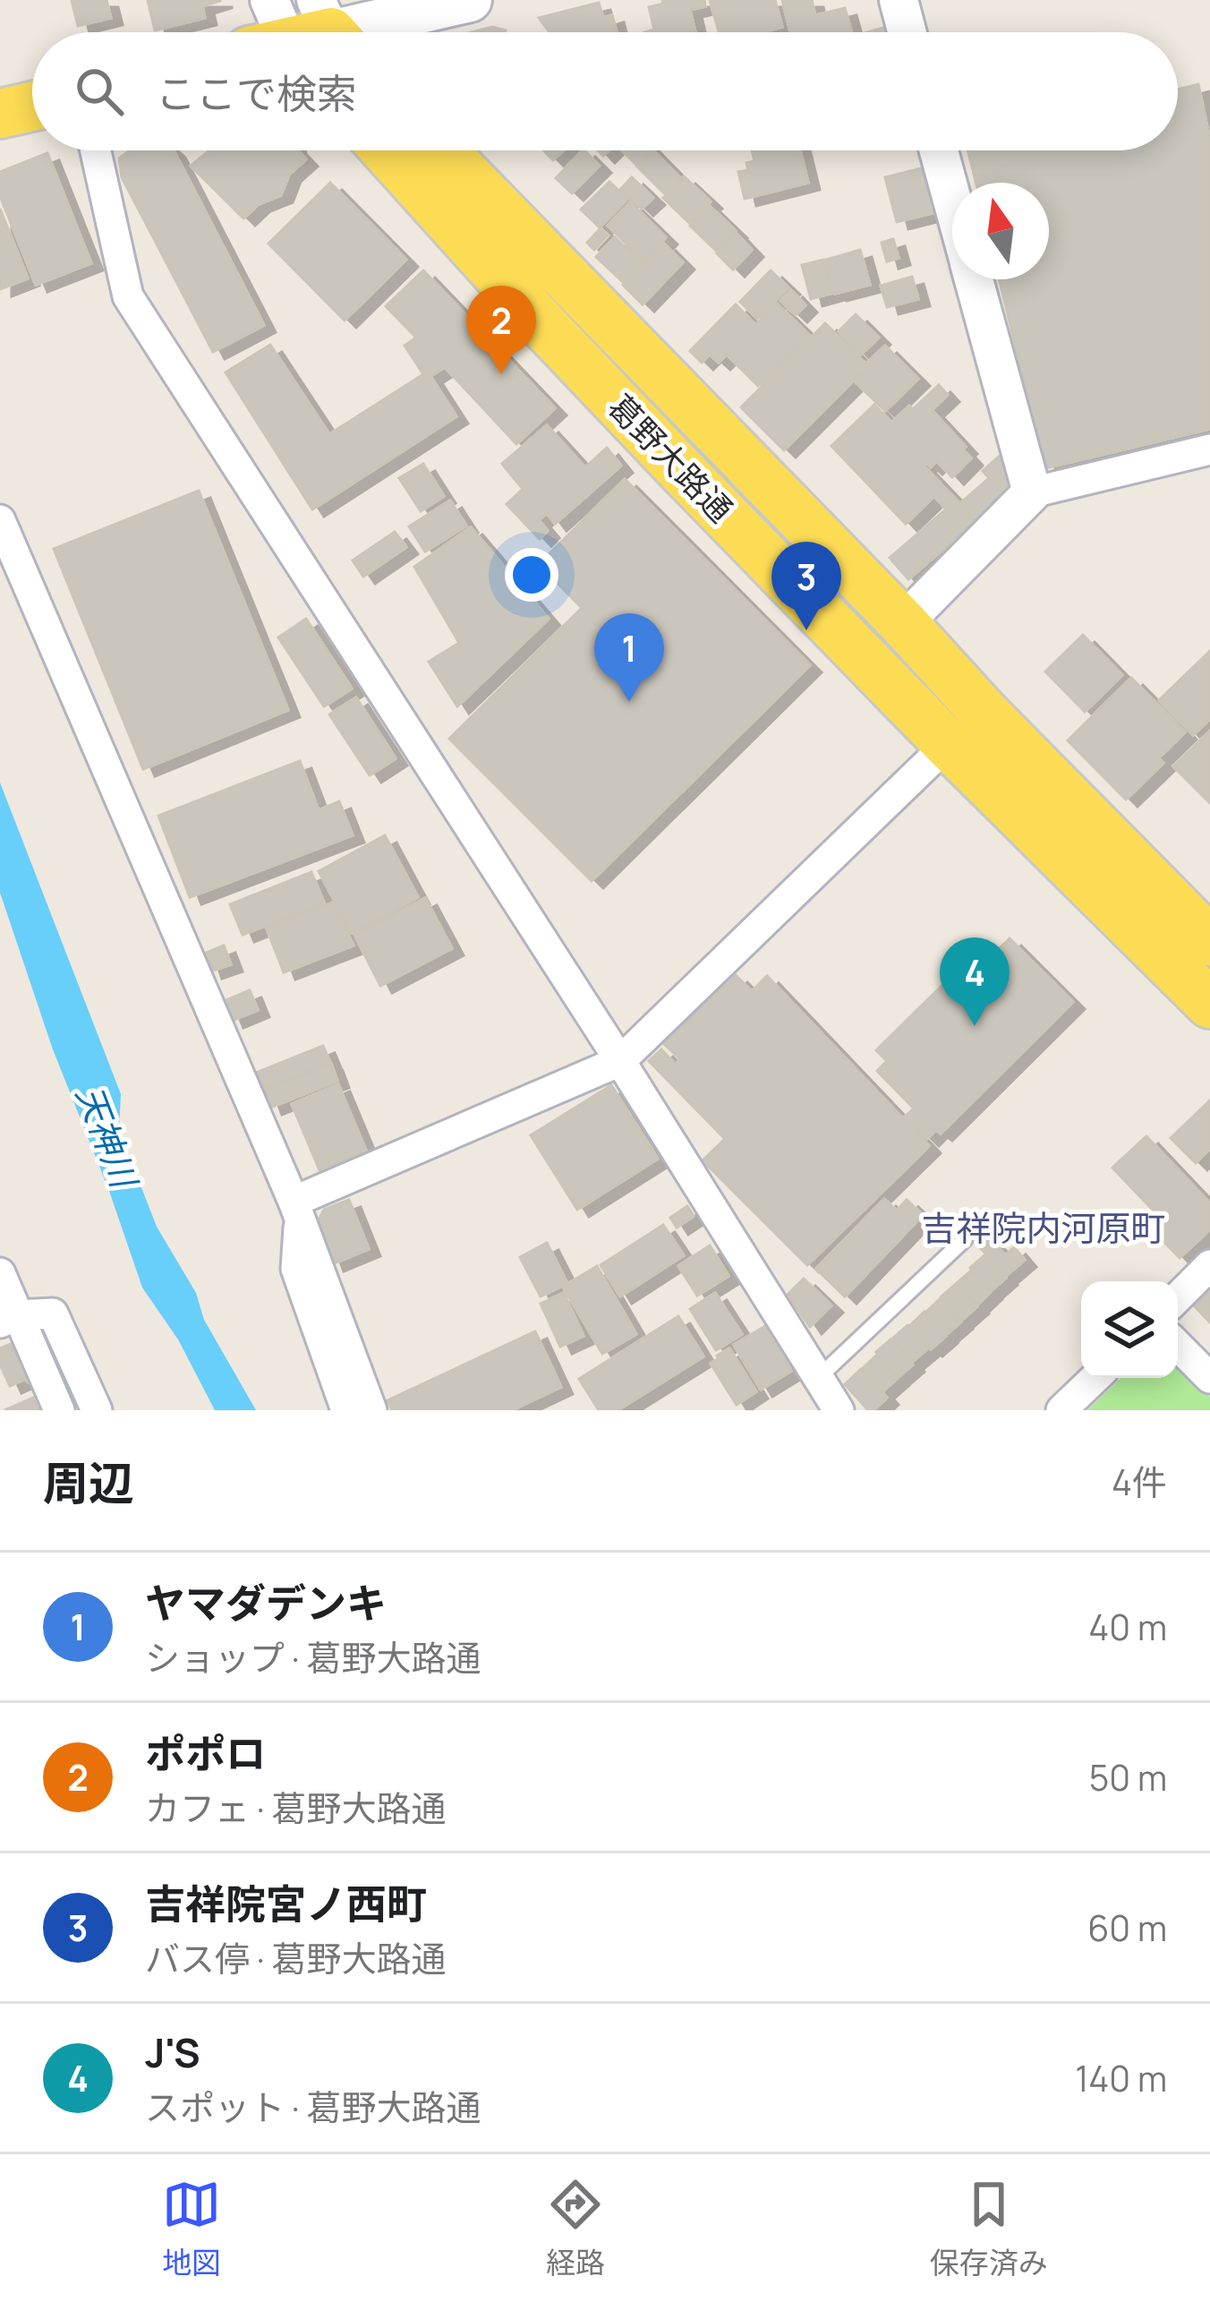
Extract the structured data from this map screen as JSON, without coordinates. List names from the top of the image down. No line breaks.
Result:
{"streets":{"main road":["葛野大路通"]},"districts":["吉祥院内河原町"],"water":["天神川"],"north":"top","page":{"search":"ここで検索","pins":["2","3","1","4"],"heading":["周辺","4件"],"list":[{"mark":"1","name":"ヤマダデンキ","note":"ショップ · 葛野大路通","value":"40 m"},{"mark":"2","name":"ポポロ","note":"カフェ · 葛野大路通","value":"50 m"},{"mark":"3","name":"吉祥院宮ノ西町","note":"バス停 · 葛野大路通","value":"60 m"},{"mark":"4","name":"J'S","note":"スポット · 葛野大路通","value":"140 m"}],"nav":["地図","経路","保存済み"]}}
